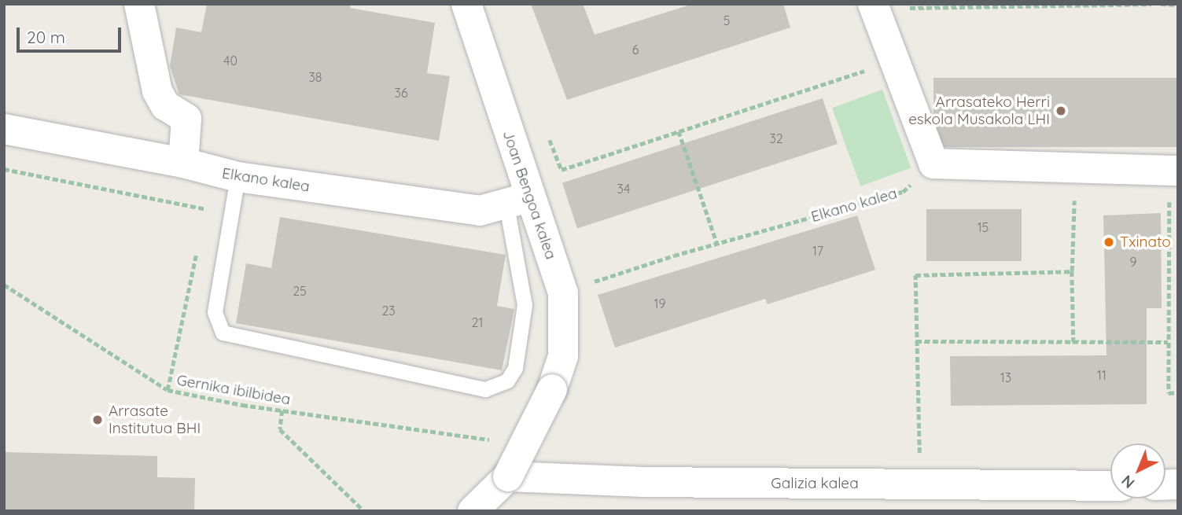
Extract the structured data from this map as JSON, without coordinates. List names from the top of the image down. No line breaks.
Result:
{"streets":{"street":["Elkano kalea","Joan Bengoa kalea","Galizia kalea"],"path":["Gernika ibilbidea"]},"crossings":[["Elkano kalea","Joan Bengoa kalea"],["Joan Bengoa kalea","Galizia kalea"]],"places":["Arrasateko Herri eskola Musakola LHI","Txinato","Arrasate Institutua BHI"],"house_numbers":["5","6","40","38","36","32","34","15","17","9","25","19","23","21","11","13"],"scale_bar":"20 m","north":"bottom left"}
